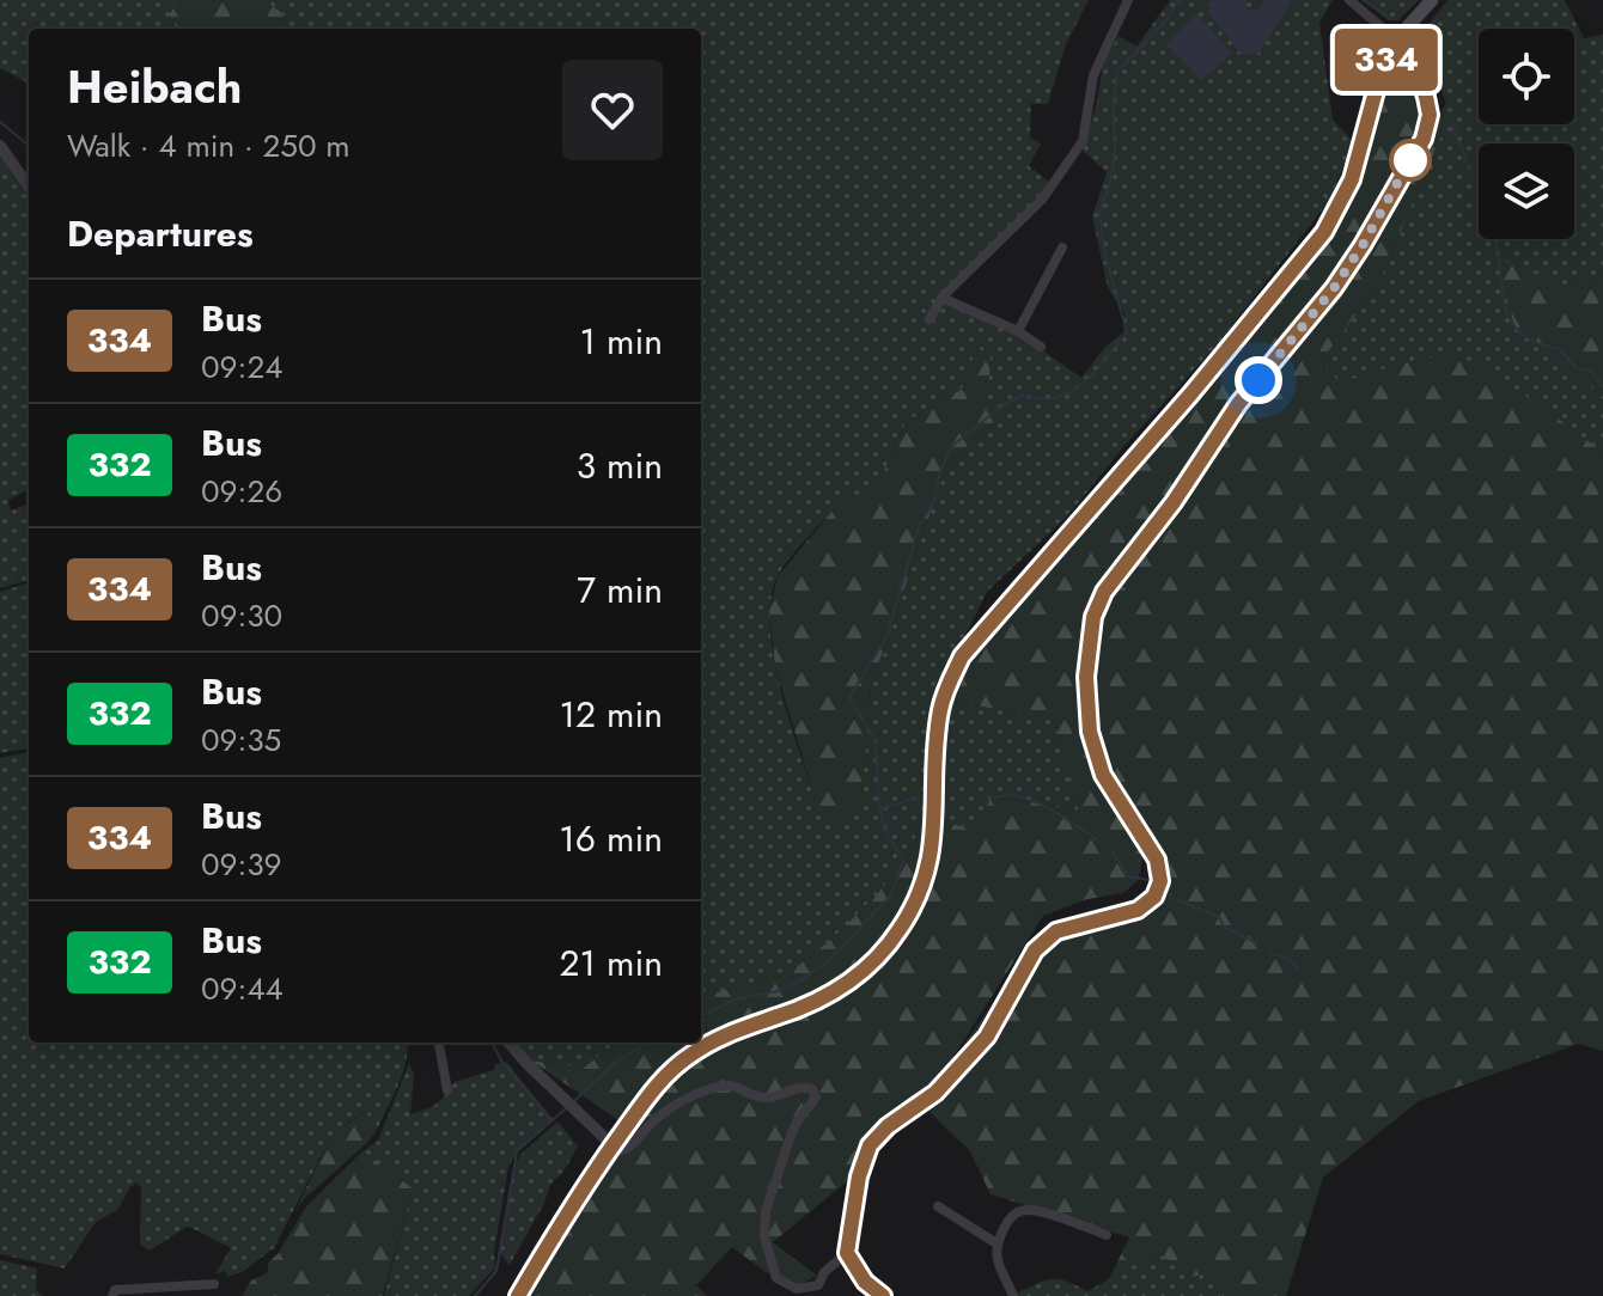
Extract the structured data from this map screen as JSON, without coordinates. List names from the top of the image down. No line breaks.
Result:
{"lines":["bus line 334"],"page":{"on_map":"334","heading":[["Heibach","Walk · 4 min · 250 m"],"Departures"],"list":[{"mark":"334","name":"Bus","note":"09:24","value":"1 min"},{"mark":"332","name":"Bus","note":"09:26","value":"3 min"},{"mark":"334","name":"Bus","note":"09:30","value":"7 min"},{"mark":"332","name":"Bus","note":"09:35","value":"12 min"},{"mark":"334","name":"Bus","note":"09:39","value":"16 min"},{"mark":"332","name":"Bus","note":"09:44","value":"21 min"}]}}
